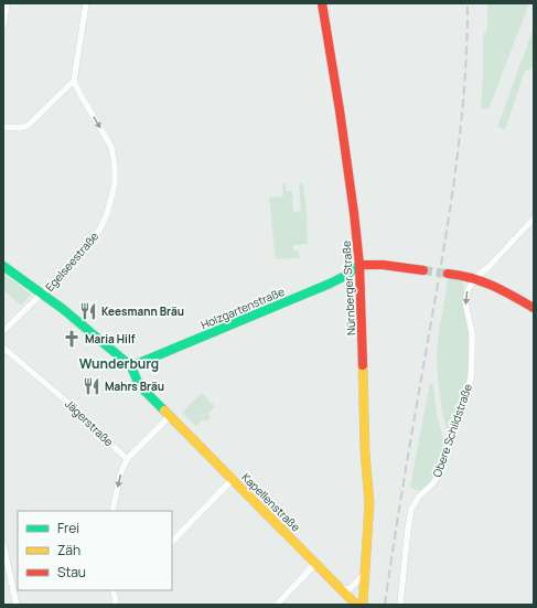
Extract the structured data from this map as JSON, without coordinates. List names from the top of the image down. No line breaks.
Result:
{"streets":{"street":["Egelseestraße","Nürnberger Straße","Holzgartenstraße","Jägerstraße","Obere Schildstraße","Kapellenstraße"]},"crossings":[["Nürnberger Straße","Holzgartenstraße"]],"one_way":["Egelseestraße","Obere Schildstraße"],"districts":["Wunderburg"],"places":{"restaurant":["Keesmann Bräu","Mahrs Bräu"],"church":["Maria Hilf"]},"legend":["Frei","Zäh","Stau"]}
